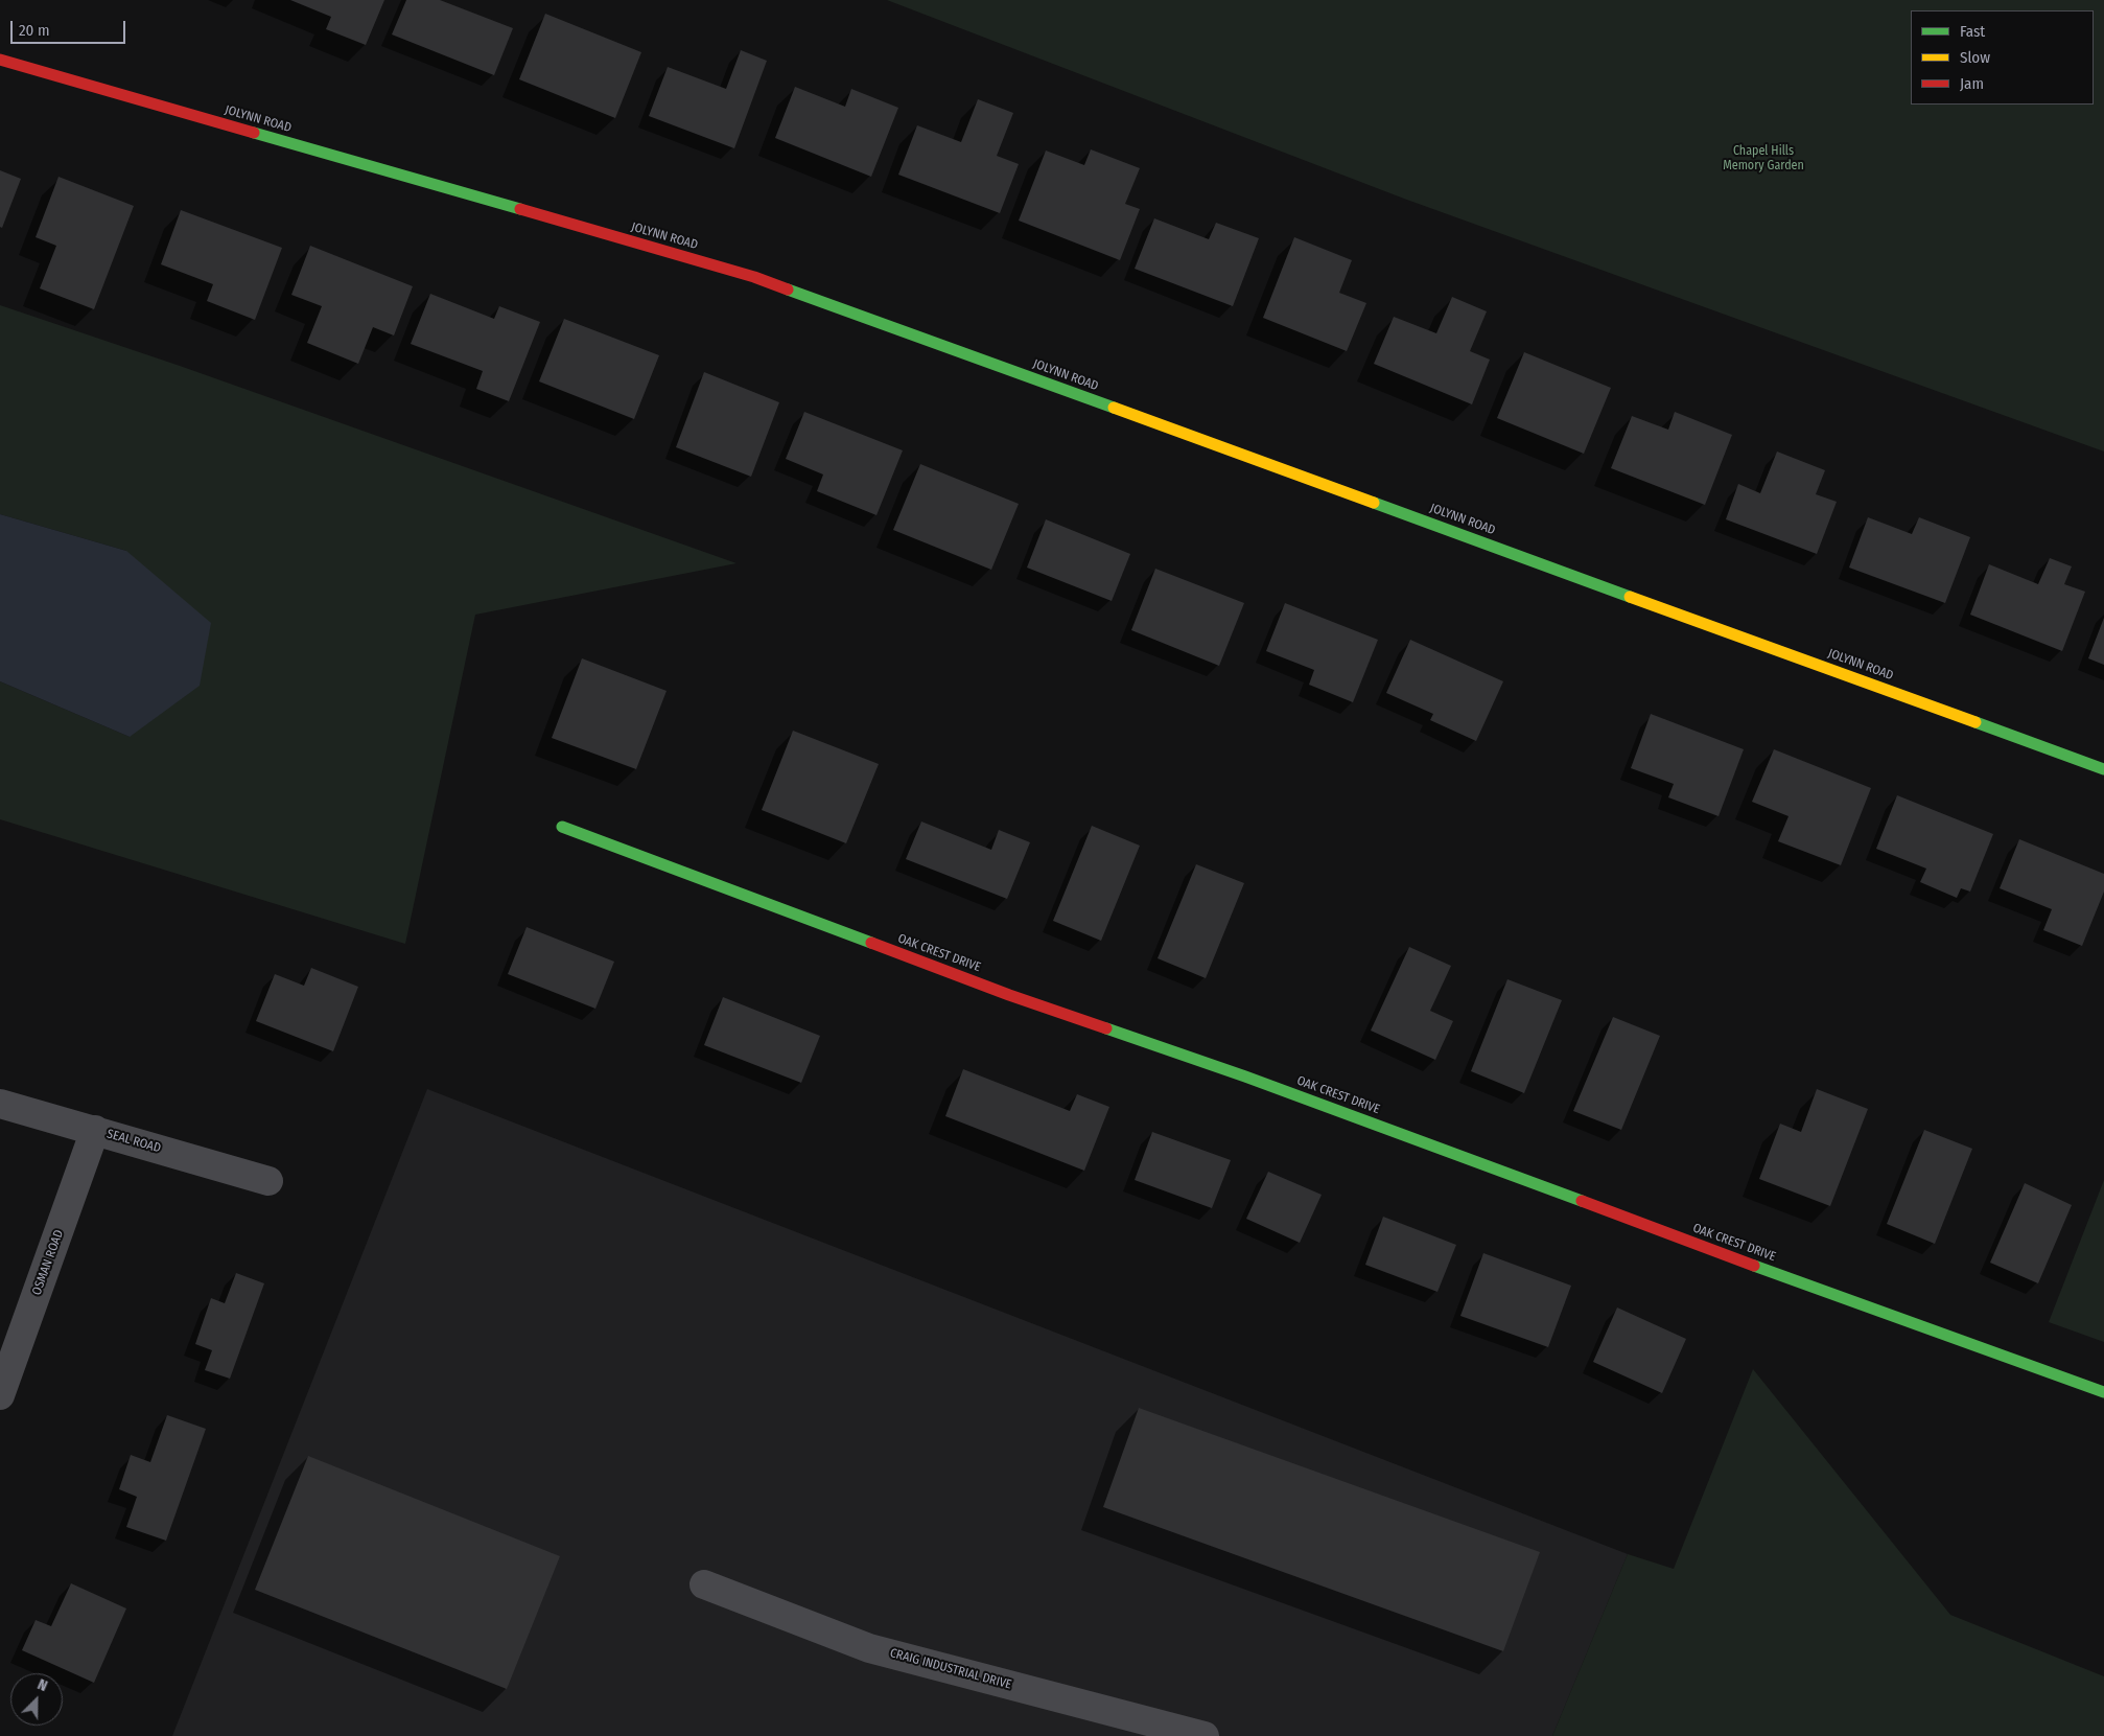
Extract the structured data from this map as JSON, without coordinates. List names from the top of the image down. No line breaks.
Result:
{"streets":{"street":["JOLYNN ROAD","OAK CREST DRIVE","SEAL ROAD","OSMAN ROAD","CRAIG INDUSTRIAL DRIVE"]},"crossings":[["SEAL ROAD","OSMAN ROAD"]],"parks":["Chapel Hills Memory Garden"],"legend":["Fast","Slow","Jam"],"scale_bar":"20 m","north":"top right"}
